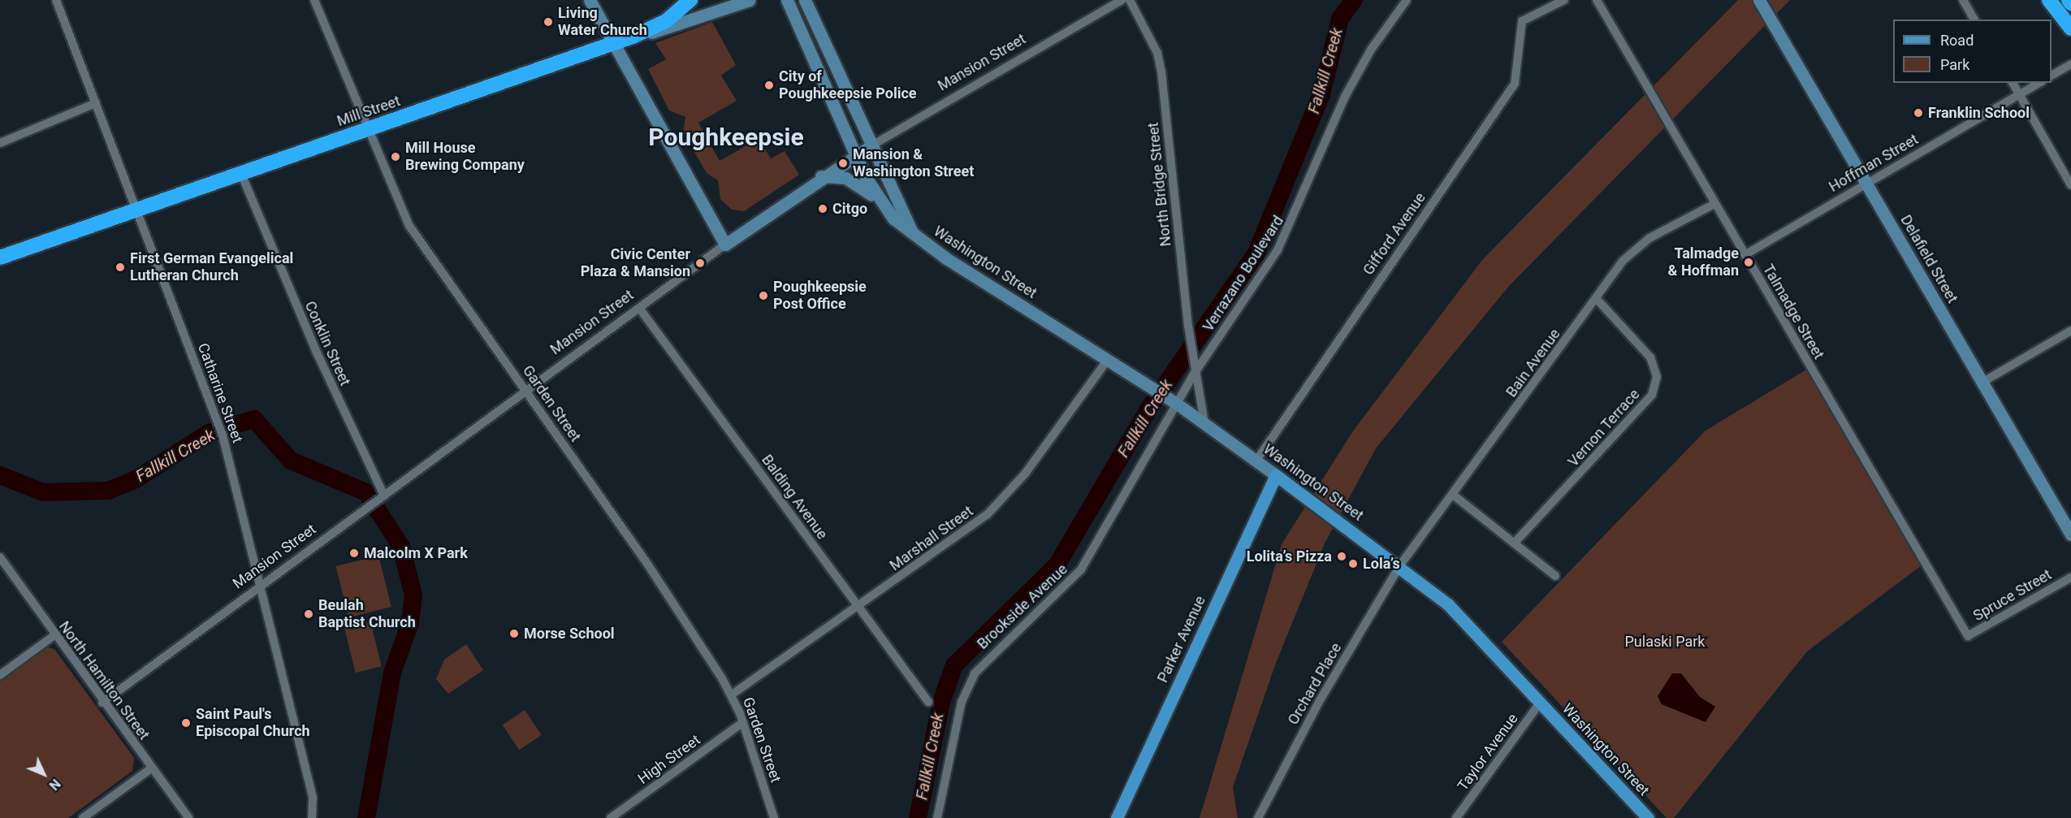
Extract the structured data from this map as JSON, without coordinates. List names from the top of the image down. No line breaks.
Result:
{"streets":{"highway":["Mill Street"],"main road":["Washington Street","Parker Avenue"],"street":["Mansion Street","Hoffman Street","North Bridge Street","Gifford Avenue","Delafield Street","Verrazano Boulevard","Talmadge Street","Conklin Street","Bain Avenue","Catharine Street","Garden Street","Vernon Terrace","Balding Avenue","Marshall Street","Spruce Street","Brookside Avenue","North Hamilton Street","Orchard Place","Taylor Avenue","High Street"]},"crossings":[["Mansion Street","Washington Street"],["Mansion Street","Conklin Street"],["Mansion Street","Catharine Street"],["Mansion Street","Garden Street"],["Mansion Street","Balding Avenue"],["Mansion Street","North Hamilton Street"],["Mill Street","Conklin Street"],["Mill Street","Catharine Street"],["Mill Street","Garden Street"],["Hoffman Street","Delafield Street"],["Hoffman Street","Talmadge Street"],["North Bridge Street","Washington Street"],["North Bridge Street","Verrazano Boulevard"],["Gifford Avenue","Washington Street"],["Washington Street","Verrazano Boulevard"],["Washington Street","Bain Avenue"],["Washington Street","Marshall Street"],["Washington Street","Brookside Avenue"],["Washington Street","Parker Avenue"],["Washington Street","Orchard Place"],["Washington Street","Taylor Avenue"],["Verrazano Boulevard","Brookside Avenue"],["Talmadge Street","Bain Avenue"],["Talmadge Street","Spruce Street"],["Bain Avenue","Vernon Terrace"],["Bain Avenue","Orchard Place"],["Garden Street","Marshall Street"],["Garden Street","High Street"],["Balding Avenue","Marshall Street"]],"districts":["Poughkeepsie"],"water":["Fallkill Creek"],"parks":["Pulaski Park"],"places":["Living Water Church","City of Poughkeepsie Police","Franklin School","Mill House Brewing Company","Mansion & Washington Street","Citgo","Talmadge & Hoffman","Civic Center Plaza & Mansion","First German Evangelical Lutheran Church","Poughkeepsie Post Office","Malcolm X Park","Lolita’s Pizza","Lola’s","Beulah Baptist Church","Morse School","Saint Paul's Episcopal Church"],"legend":["Road","Park"],"north":"bottom right"}
